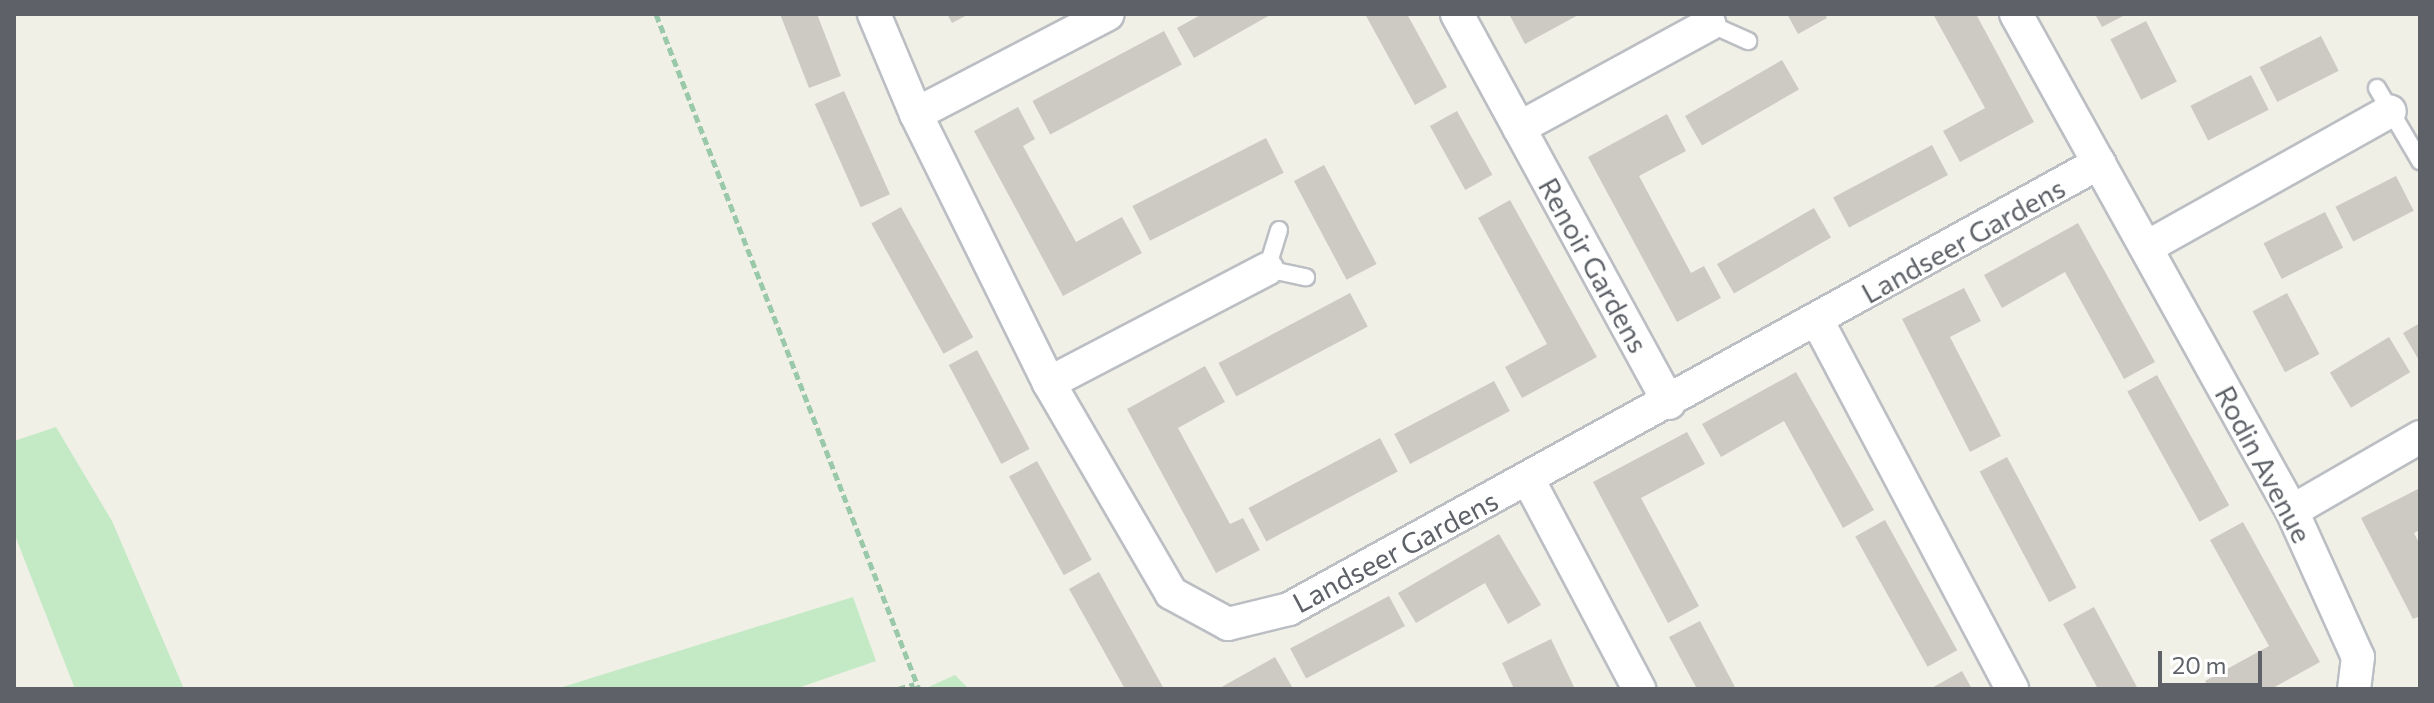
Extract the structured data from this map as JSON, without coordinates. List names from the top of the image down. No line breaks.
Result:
{"streets":{"street":["Landseer Gardens","Renoir Gardens","Rodin Avenue"]},"crossings":[["Landseer Gardens","Renoir Gardens"],["Landseer Gardens","Rodin Avenue"]],"scale_bar":"20 m"}
